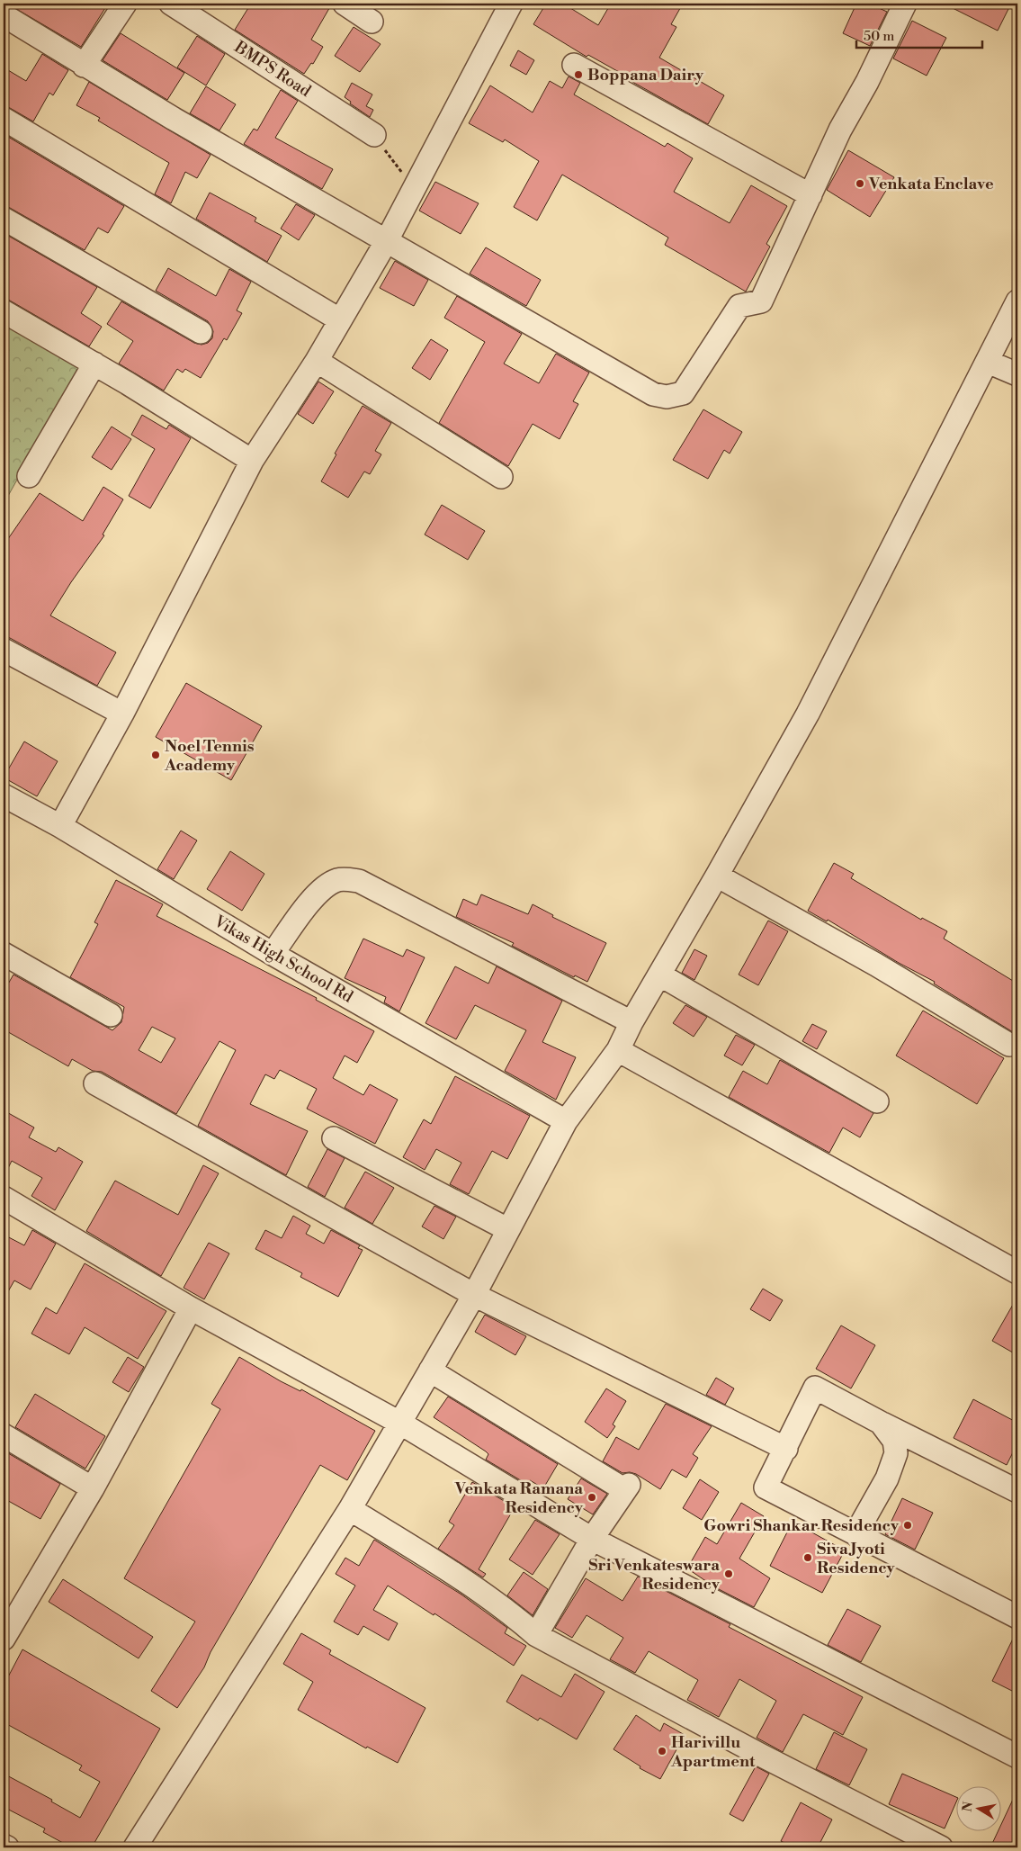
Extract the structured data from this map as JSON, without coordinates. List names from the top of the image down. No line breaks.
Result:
{"streets":{"street":["BMPS Road","Vikas High School Rd"]},"places":["Boppana Dairy","Venkata Enclave","Noel Tennis Academy","Venkata Ramana Residency","Gowri Shankar Residency","Siva Jyoti Residency","Sri Venkateswara Residency","Harivillu Apartment"],"scale_bar":"50 m","north":"left"}
